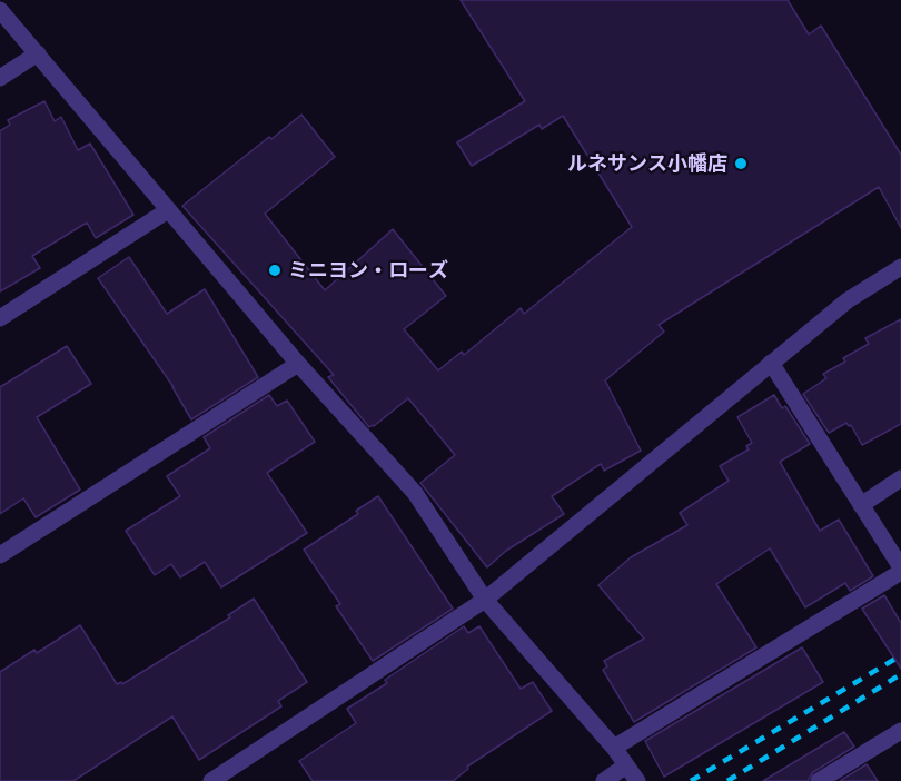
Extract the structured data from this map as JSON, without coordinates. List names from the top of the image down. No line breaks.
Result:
{"places":["ルネサンス小幡店","ミニヨン・ローズ"]}
